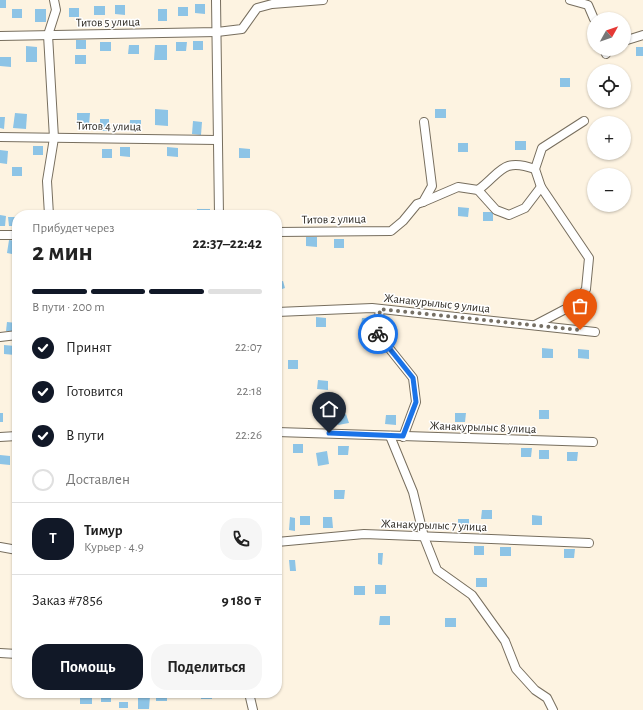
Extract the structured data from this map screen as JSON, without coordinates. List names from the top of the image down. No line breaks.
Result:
{"streets":{"street":["Титов 5 улица","Титов 4 улица","Титов 2 улица","Жанакурылыс 9 улица","Жанакурылыс 8 улица","Жанакурылыс 7 улица"]},"north":"top right","page":{"map_buttons":["+","−"],"heading":["2 мин","Прибудет через","22:37–22:42"],"panel":["Тимур","Курьер · 4.9","Заказ #7856","9 180 ₸"],"bar":"В пути · 200 m","list":[["Принят","22:07"],["Готовится","22:18"],["В пути","22:26"],"Доставлен"],"round":"Т","buttons":["Помощь","Поделиться"]}}
